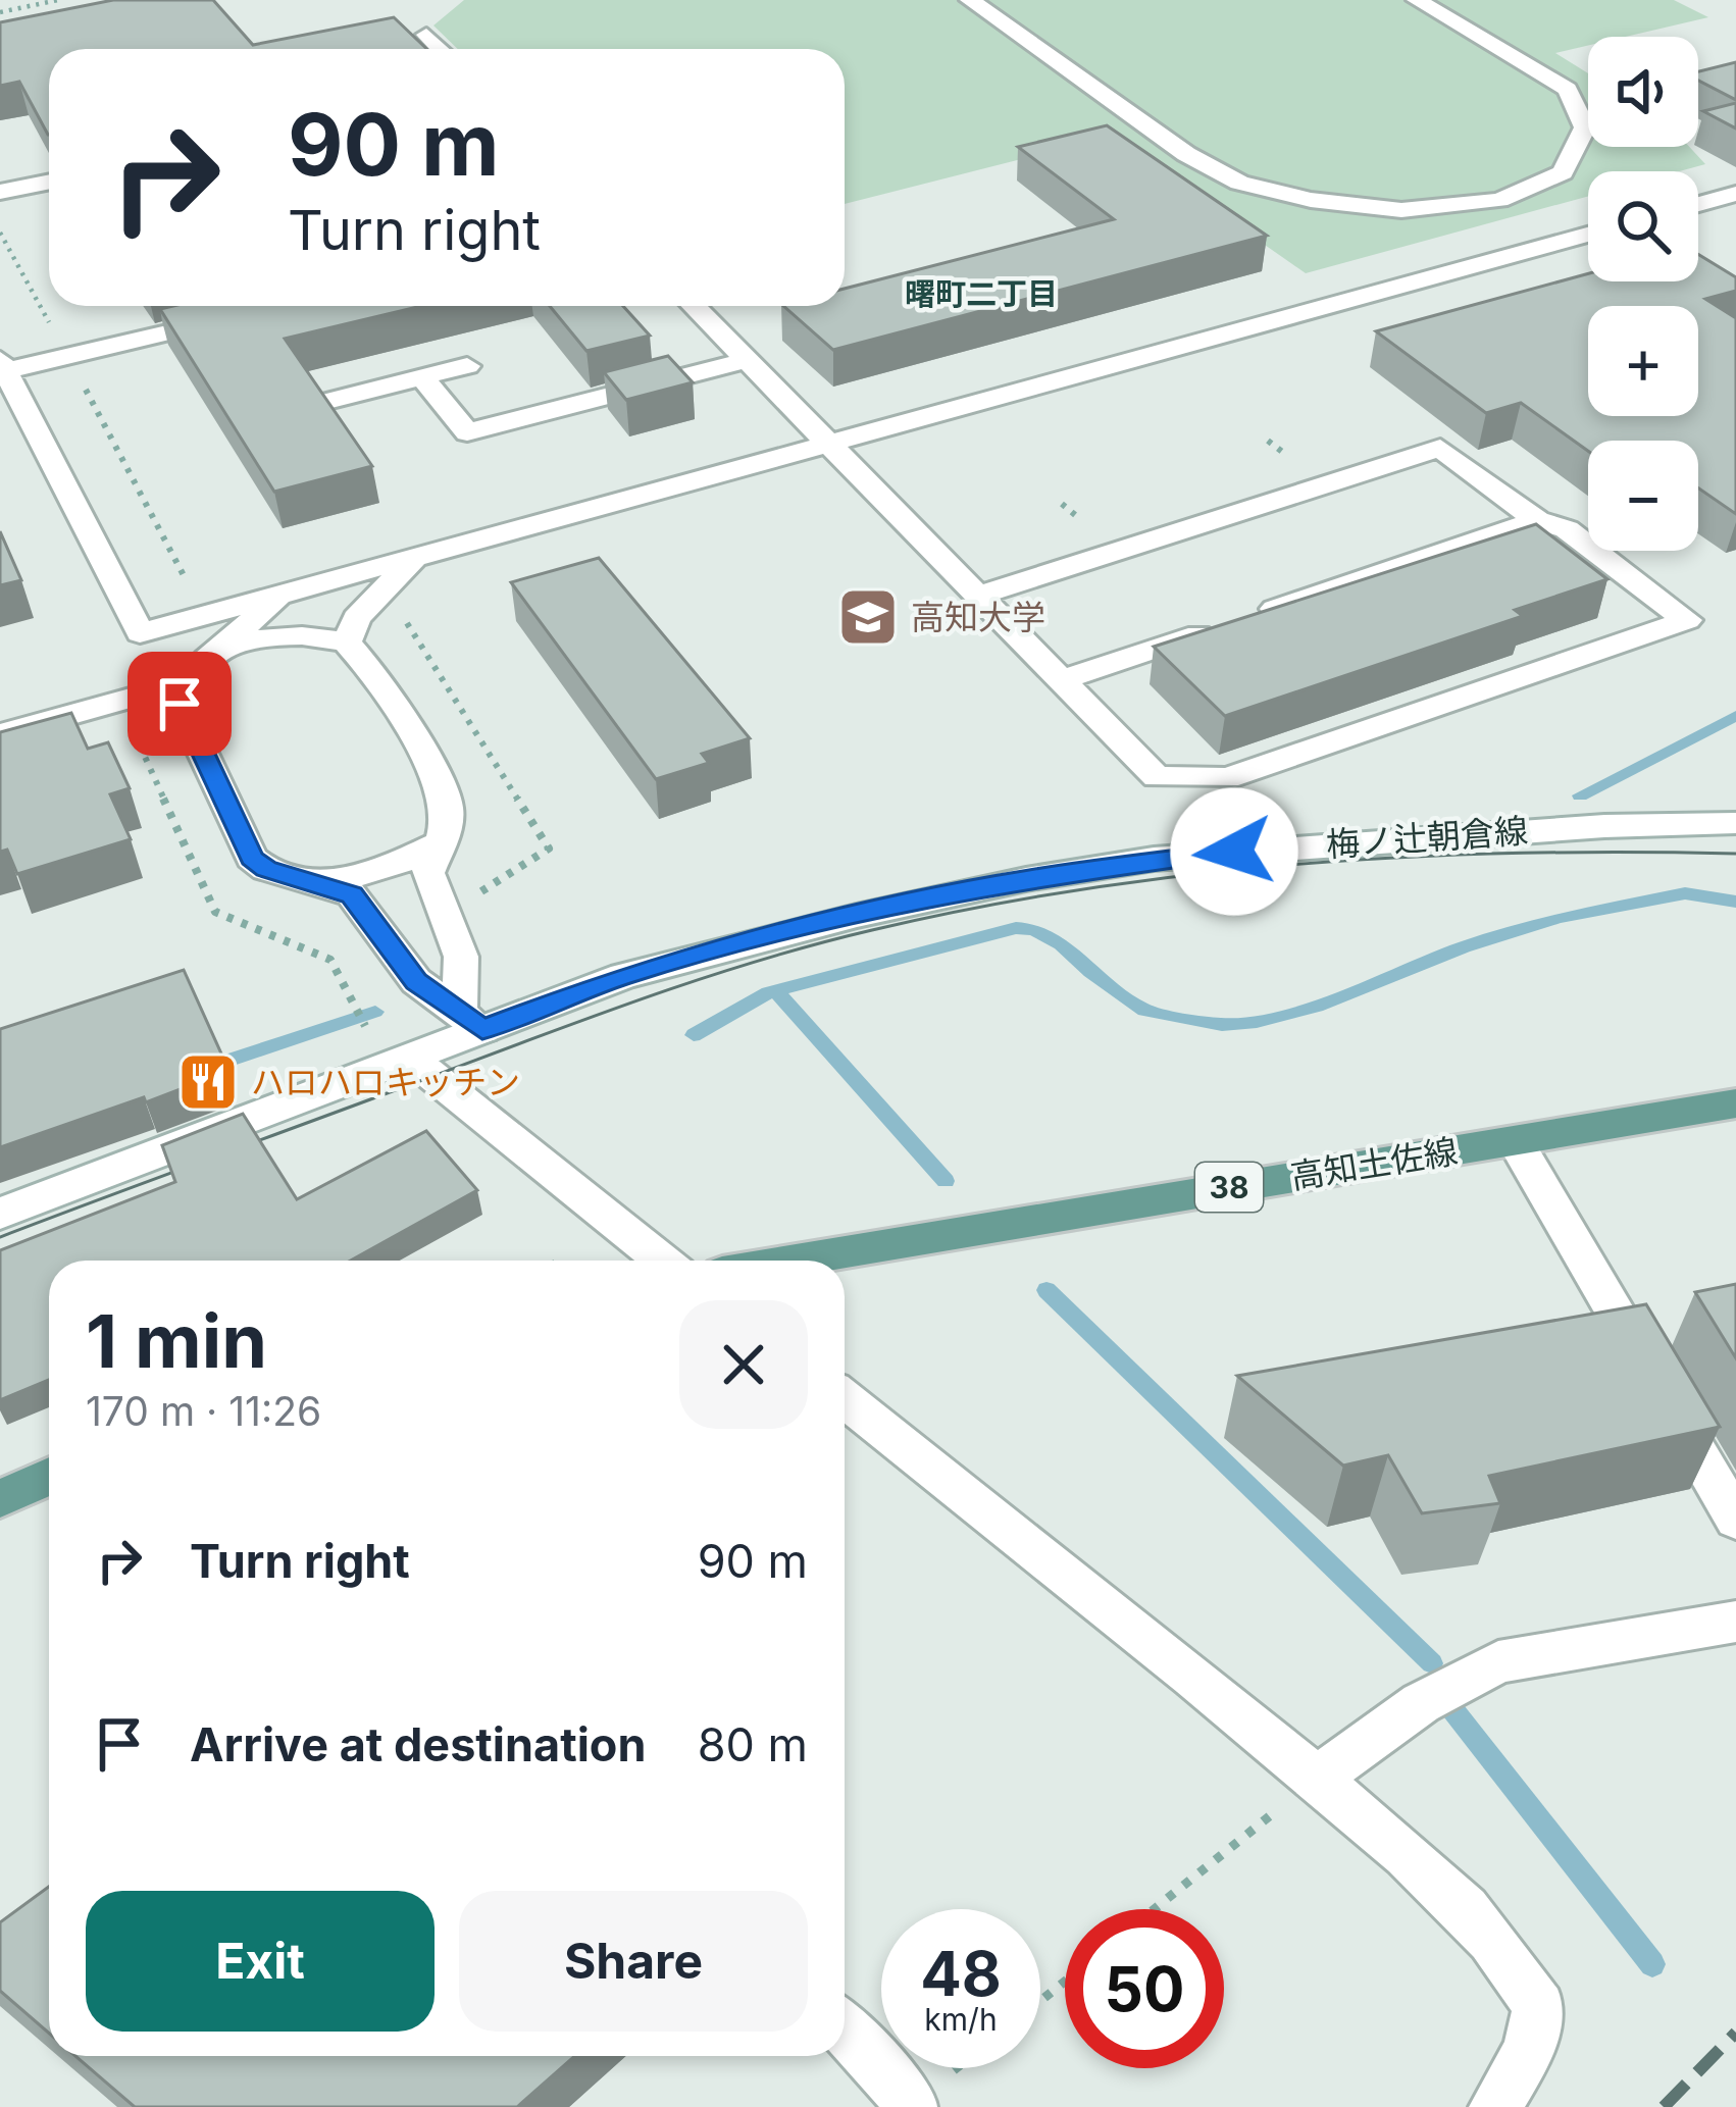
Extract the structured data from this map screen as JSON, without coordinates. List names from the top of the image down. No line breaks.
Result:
{"streets":{"main road":["梅ノ辻朝倉線","高知土佐線","38"]},"districts":["曙町二丁目"],"places":{"school or university":["高知大学"],"restaurant":["ハロハロキッチン"]},"page":{"map_buttons":["+","−"],"turn":["90 m","Turn right"],"heading":["1 min","170 m · 11:26"],"list":[{"name":"Turn right","value":"90 m"},{"name":"Arrive at destination","value":"80 m"}],"buttons":["Exit","Share"],"speed":"48 km/h","limit":"50"}}
